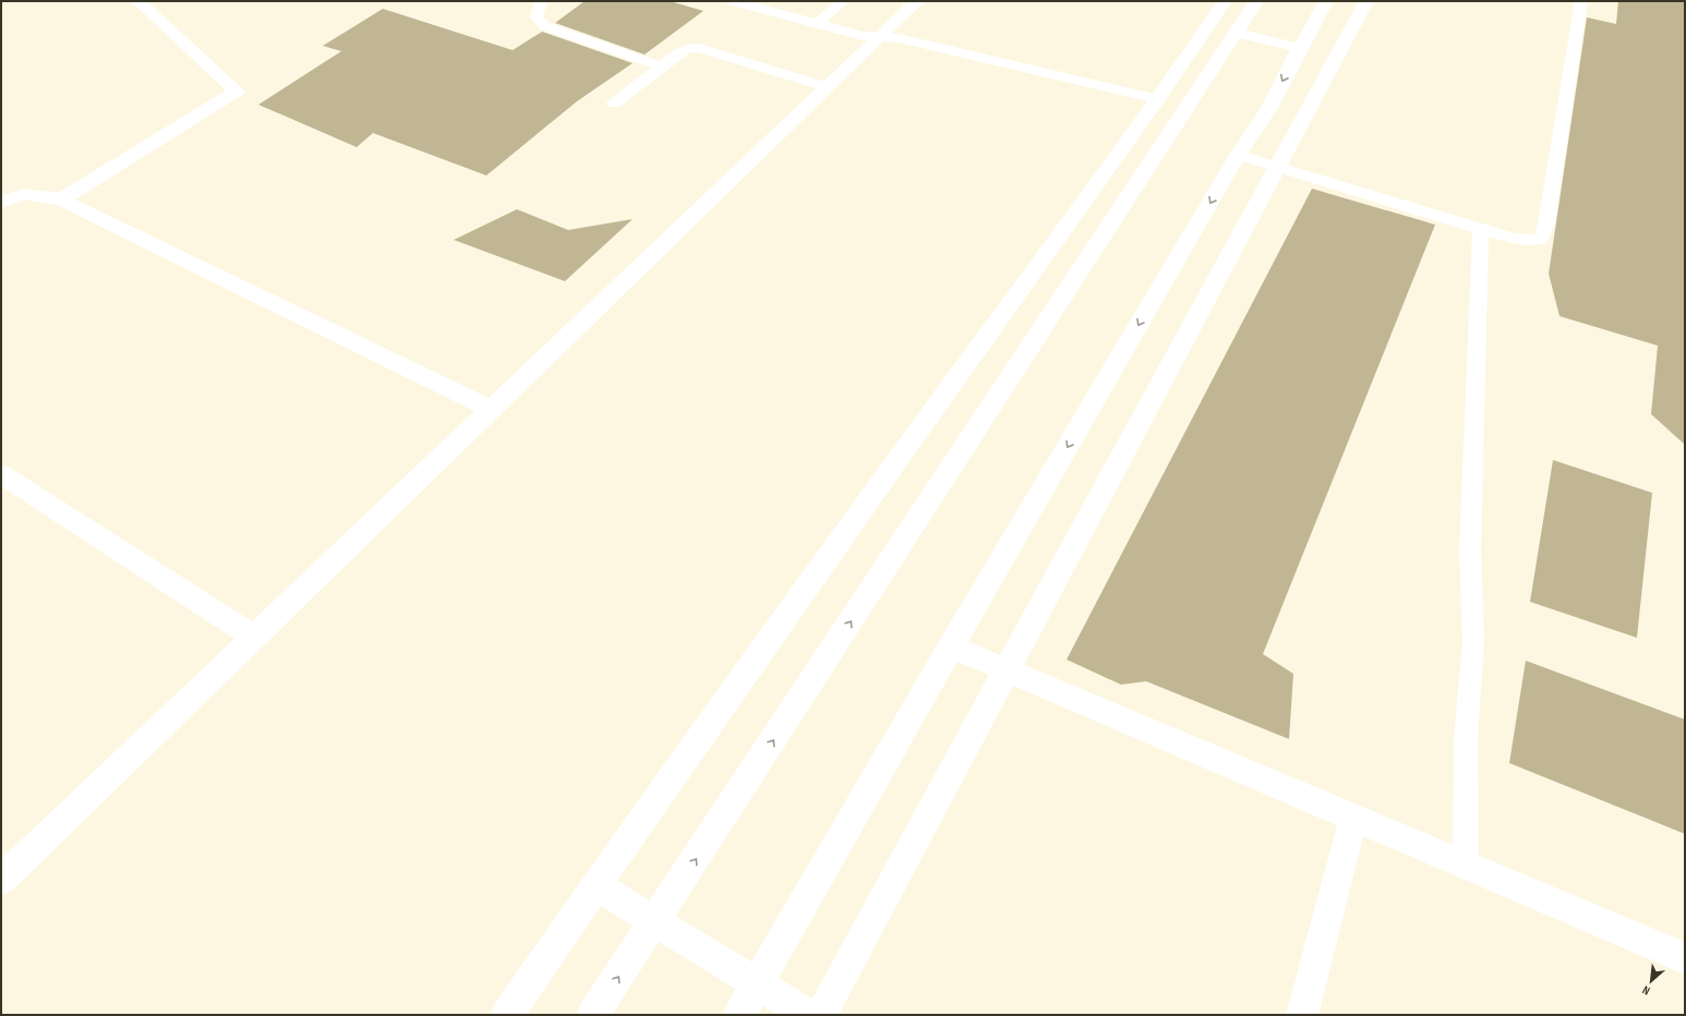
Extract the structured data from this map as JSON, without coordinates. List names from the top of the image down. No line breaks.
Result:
{"north":"bottom left"}
